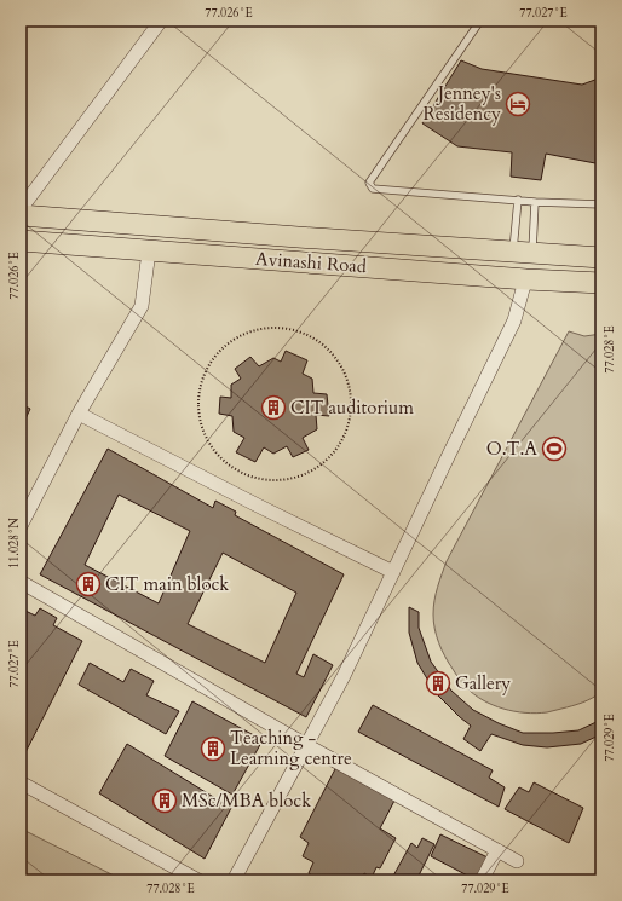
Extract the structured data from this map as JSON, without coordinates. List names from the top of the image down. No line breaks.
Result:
{"streets":{"main road":["Avinashi Road"]},"places":{"hotel":["Jenney's Residency"],"building":["CIT auditorium","CIT main block","Gallery","Teaching - Learning centre","MSc/MBA block"],"sports":["O.T.A"]},"coordinates":["77.026°E","77.027°E","77.028°E","11.028°N","77.029°E"]}
